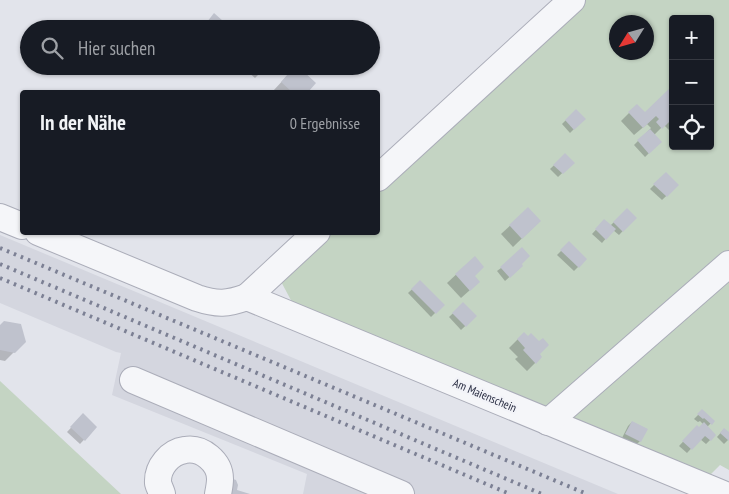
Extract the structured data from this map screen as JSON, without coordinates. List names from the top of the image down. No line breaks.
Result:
{"streets":{"lane":["Am Maienschein"]},"north":"bottom left","page":{"map_buttons":["+","−"],"search":"Hier suchen","heading":["In der Nähe","0 Ergebnisse"]}}
